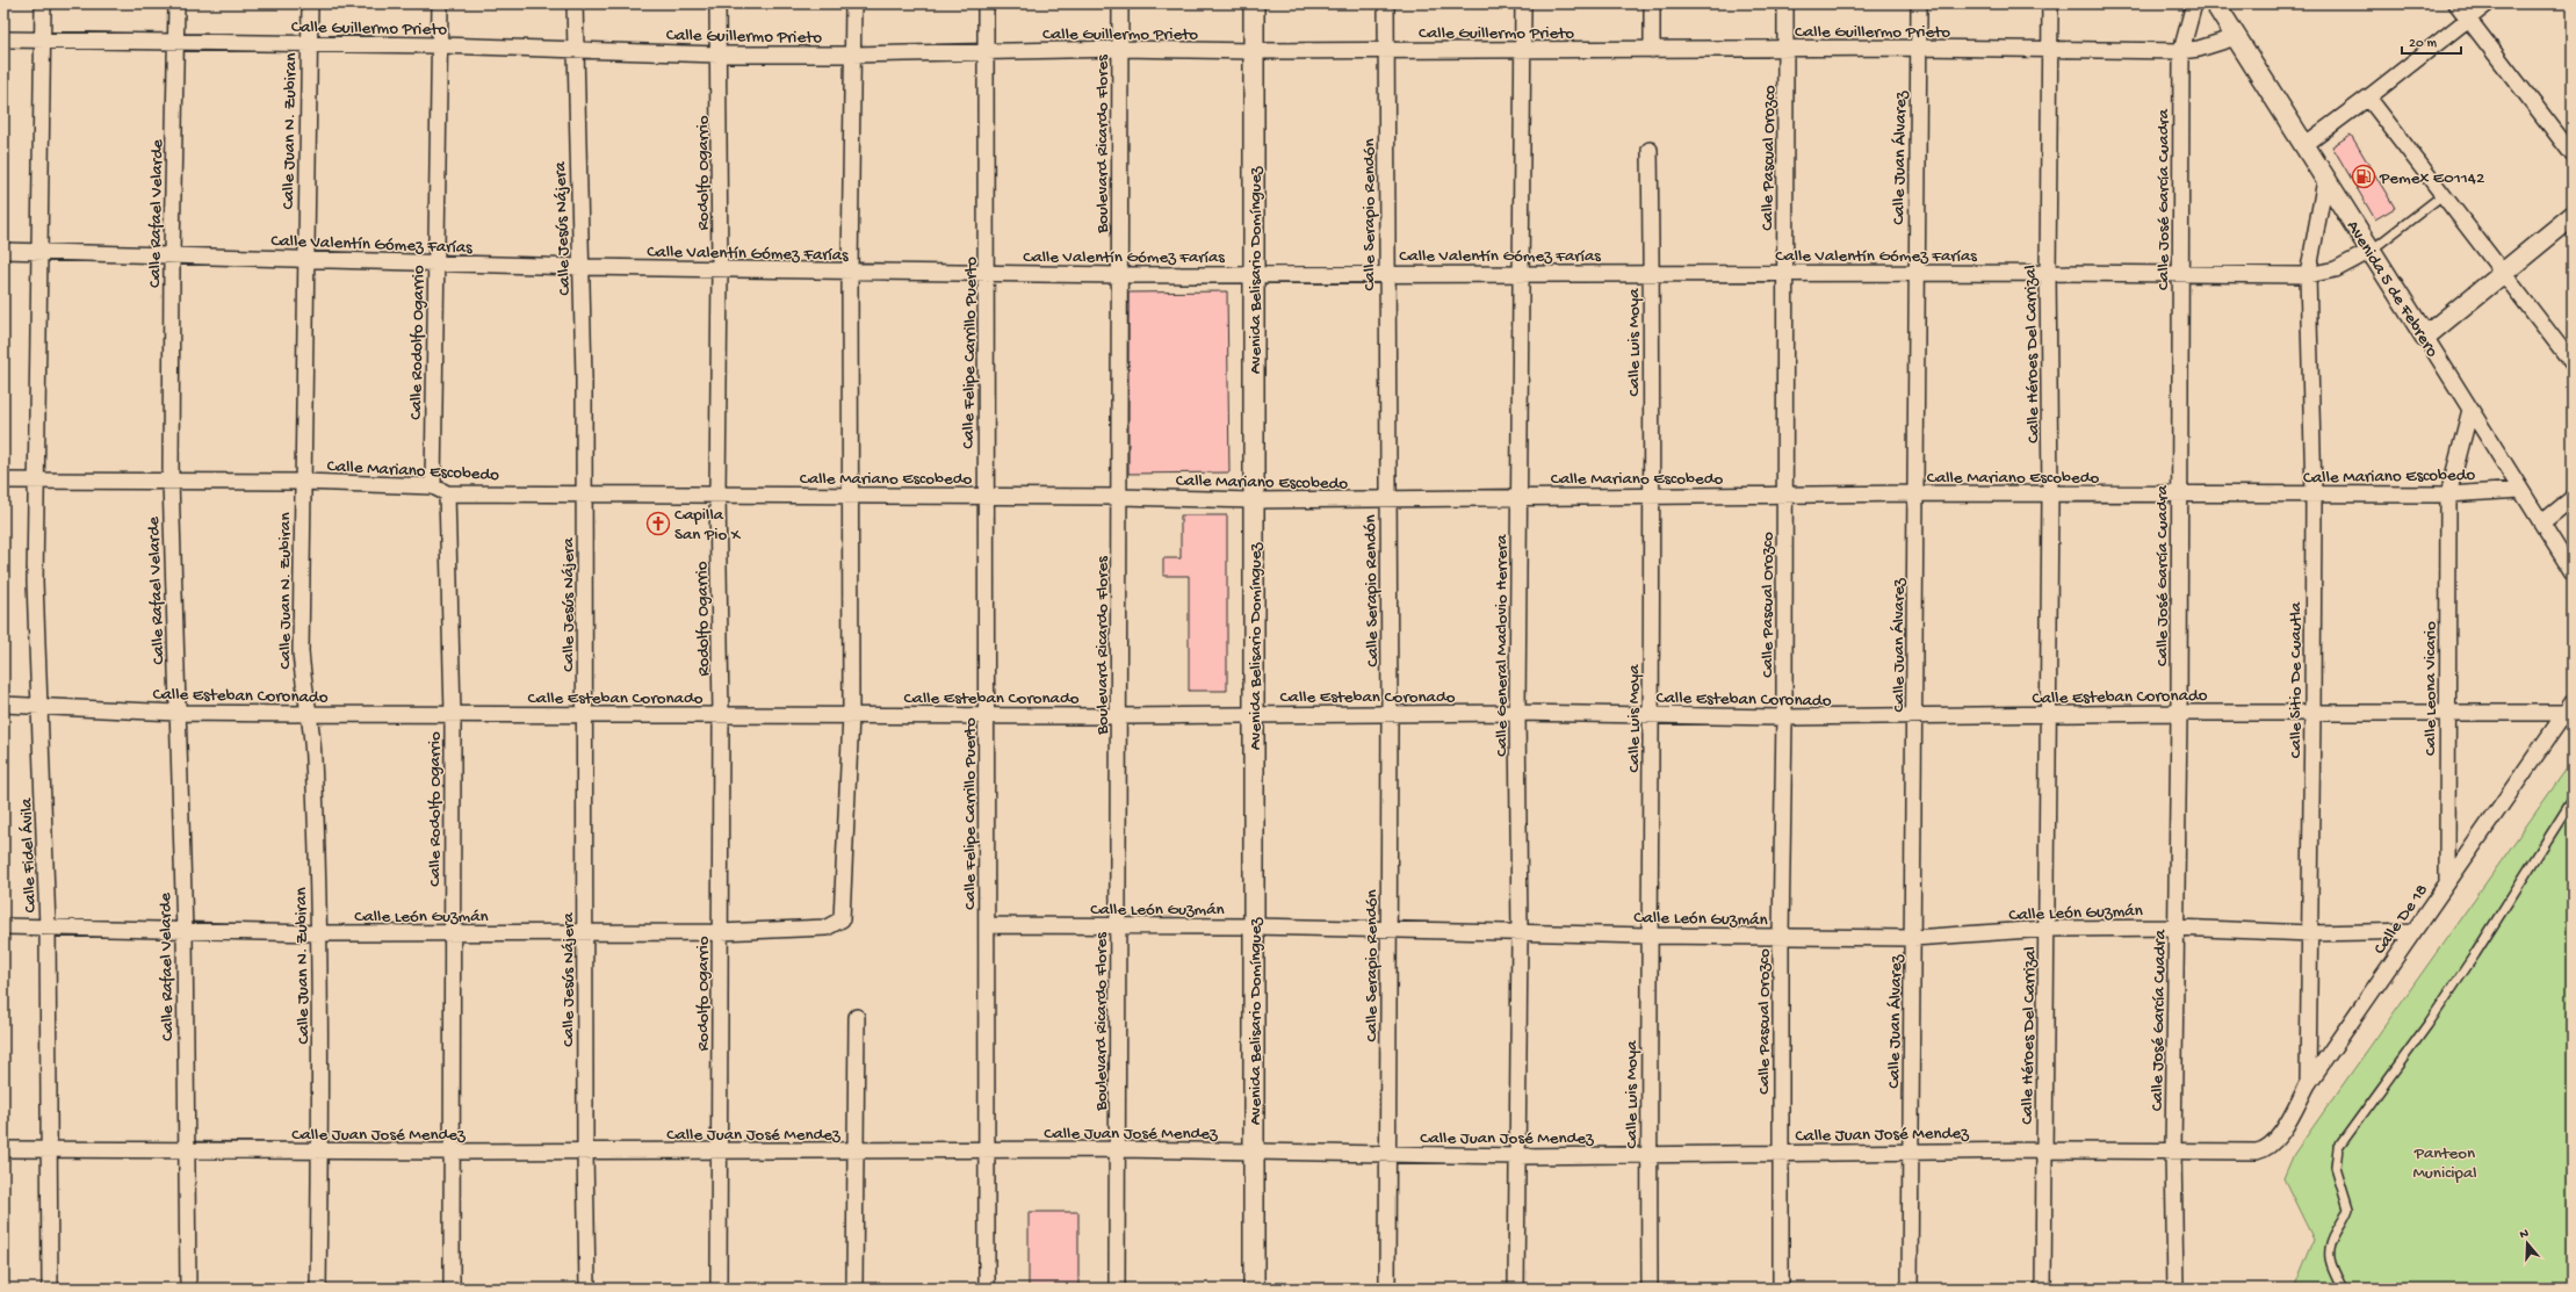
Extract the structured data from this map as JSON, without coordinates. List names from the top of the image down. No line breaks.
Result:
{"streets":{"street":["Calle Guillermo Prieto","Calle Juan N. Zubiran","Boulevard Ricardo Flores","Calle Pascual Orozco","Calle Juan Álvarez","Rodolfo Ogarrio","Calle José García Cuadra","Calle Rafael Velarde","Calle Serapio Rendón","Calle Jesús Nájera","Calle Valentín Gómez Farías","Avenida Belisario Domínguez","Avenida 5 de Febrero","Calle Rodolfo Ogarrio","Calle Luis Moya","Calle Felipe Carrillo Puerto","Calle Héroes Del Carrizal","Calle Mariano Escobedo","Calle General Maclovio Herrera","Calle Sitio De Cuautla","Calle Leona Vicario","Calle Esteban Coronado","Calle Fidel Ávila","Calle León Guzmán","Calle De 18","Calle Juan José Mendez"]},"crossings":[["Calle Guillermo Prieto","Calle Juan N. Zubiran"],["Calle Guillermo Prieto","Boulevard Ricardo Flores"],["Calle Guillermo Prieto","Calle Pascual Orozco"],["Calle Guillermo Prieto","Calle Juan Álvarez"],["Calle Guillermo Prieto","Rodolfo Ogarrio"],["Calle Guillermo Prieto","Calle José García Cuadra"],["Calle Guillermo Prieto","Calle Rafael Velarde"],["Calle Guillermo Prieto","Calle Serapio Rendón"],["Calle Guillermo Prieto","Calle Jesús Nájera"],["Calle Guillermo Prieto","Avenida Belisario Domínguez"],["Calle Guillermo Prieto","Avenida 5 de Febrero"],["Calle Guillermo Prieto","Calle Rodolfo Ogarrio"],["Calle Guillermo Prieto","Calle Felipe Carrillo Puerto"],["Calle Guillermo Prieto","Calle Héroes Del Carrizal"],["Calle Guillermo Prieto","Calle General Maclovio Herrera"],["Calle Guillermo Prieto","Calle Fidel Ávila"],["Calle Juan N. Zubiran","Calle Valentín Gómez Farías"],["Calle Juan N. Zubiran","Calle Mariano Escobedo"],["Calle Juan N. Zubiran","Calle Esteban Coronado"],["Calle Juan N. Zubiran","Calle León Guzmán"],["Calle Juan N. Zubiran","Calle Juan José Mendez"],["Boulevard Ricardo Flores","Calle Valentín Gómez Farías"],["Boulevard Ricardo Flores","Calle Mariano Escobedo"],["Boulevard Ricardo Flores","Calle Esteban Coronado"],["Boulevard Ricardo Flores","Calle León Guzmán"],["Boulevard Ricardo Flores","Calle Juan José Mendez"],["Calle Pascual Orozco","Calle Valentín Gómez Farías"],["Calle Pascual Orozco","Calle Mariano Escobedo"],["Calle Pascual Orozco","Calle Esteban Coronado"],["Calle Pascual Orozco","Calle León Guzmán"],["Calle Pascual Orozco","Calle Juan José Mendez"],["Calle Juan Álvarez","Calle Valentín Gómez Farías"],["Calle Juan Álvarez","Calle Mariano Escobedo"],["Calle Juan Álvarez","Calle Esteban Coronado"],["Calle Juan Álvarez","Calle León Guzmán"],["Calle Juan Álvarez","Calle Juan José Mendez"],["Rodolfo Ogarrio","Calle Valentín Gómez Farías"],["Rodolfo Ogarrio","Calle Mariano Escobedo"],["Rodolfo Ogarrio","Calle Esteban Coronado"],["Rodolfo Ogarrio","Calle León Guzmán"],["Rodolfo Ogarrio","Calle Juan José Mendez"],["Calle José García Cuadra","Calle Valentín Gómez Farías"],["Calle José García Cuadra","Calle Mariano Escobedo"],["Calle José García Cuadra","Calle Esteban Coronado"],["Calle José García Cuadra","Calle León Guzmán"],["Calle José García Cuadra","Calle Juan José Mendez"],["Calle Rafael Velarde","Calle Valentín Gómez Farías"],["Calle Rafael Velarde","Calle Mariano Escobedo"],["Calle Rafael Velarde","Calle Esteban Coronado"],["Calle Rafael Velarde","Calle León Guzmán"],["Calle Rafael Velarde","Calle Juan José Mendez"],["Calle Serapio Rendón","Calle Valentín Gómez Farías"],["Calle Serapio Rendón","Calle Mariano Escobedo"],["Calle Serapio Rendón","Calle Esteban Coronado"],["Calle Serapio Rendón","Calle León Guzmán"],["Calle Serapio Rendón","Calle Juan José Mendez"],["Calle Jesús Nájera","Calle Valentín Gómez Farías"],["Calle Jesús Nájera","Calle Mariano Escobedo"],["Calle Jesús Nájera","Calle Esteban Coronado"],["Calle Jesús Nájera","Calle León Guzmán"],["Calle Jesús Nájera","Calle Juan José Mendez"],["Calle Valentín Gómez Farías","Avenida Belisario Domínguez"],["Calle Valentín Gómez Farías","Avenida 5 de Febrero"],["Calle Valentín Gómez Farías","Calle Rodolfo Ogarrio"],["Calle Valentín Gómez Farías","Calle Luis Moya"],["Calle Valentín Gómez Farías","Calle Felipe Carrillo Puerto"],["Calle Valentín Gómez Farías","Calle Héroes Del Carrizal"],["Calle Valentín Gómez Farías","Calle General Maclovio Herrera"],["Calle Valentín Gómez Farías","Calle Sitio De Cuautla"],["Calle Valentín Gómez Farías","Calle Fidel Ávila"],["Avenida Belisario Domínguez","Calle Mariano Escobedo"],["Avenida Belisario Domínguez","Calle Esteban Coronado"],["Avenida Belisario Domínguez","Calle León Guzmán"],["Avenida Belisario Domínguez","Calle Juan José Mendez"],["Avenida 5 de Febrero","Calle Mariano Escobedo"],["Avenida 5 de Febrero","Calle Sitio De Cuautla"],["Avenida 5 de Febrero","Calle Leona Vicario"],["Calle Rodolfo Ogarrio","Calle Mariano Escobedo"],["Calle Rodolfo Ogarrio","Calle Esteban Coronado"],["Calle Rodolfo Ogarrio","Calle León Guzmán"],["Calle Rodolfo Ogarrio","Calle Juan José Mendez"],["Calle Luis Moya","Calle Mariano Escobedo"],["Calle Luis Moya","Calle Esteban Coronado"],["Calle Luis Moya","Calle León Guzmán"],["Calle Luis Moya","Calle Juan José Mendez"],["Calle Felipe Carrillo Puerto","Calle Mariano Escobedo"],["Calle Felipe Carrillo Puerto","Calle Esteban Coronado"],["Calle Felipe Carrillo Puerto","Calle León Guzmán"],["Calle Felipe Carrillo Puerto","Calle Juan José Mendez"],["Calle Héroes Del Carrizal","Calle Mariano Escobedo"],["Calle Héroes Del Carrizal","Calle Esteban Coronado"],["Calle Héroes Del Carrizal","Calle León Guzmán"],["Calle Héroes Del Carrizal","Calle Juan José Mendez"],["Calle Mariano Escobedo","Calle General Maclovio Herrera"],["Calle Mariano Escobedo","Calle Sitio De Cuautla"],["Calle Mariano Escobedo","Calle Leona Vicario"],["Calle Mariano Escobedo","Calle Fidel Ávila"],["Calle General Maclovio Herrera","Calle Esteban Coronado"],["Calle General Maclovio Herrera","Calle León Guzmán"],["Calle General Maclovio Herrera","Calle Juan José Mendez"],["Calle Sitio De Cuautla","Calle Esteban Coronado"],["Calle Sitio De Cuautla","Calle León Guzmán"],["Calle Sitio De Cuautla","Calle De 18"],["Calle Leona Vicario","Calle Esteban Coronado"],["Calle Leona Vicario","Calle De 18"],["Calle Esteban Coronado","Calle Fidel Ávila"],["Calle Esteban Coronado","Calle León Guzmán"],["Calle Esteban Coronado","Calle De 18"],["Calle Fidel Ávila","Calle León Guzmán"],["Calle Fidel Ávila","Calle Juan José Mendez"],["Calle León Guzmán","Calle De 18"],["Calle De 18","Calle Juan José Mendez"]],"parks":["Panteon Municipal"],"places":{"fuel station":["Pemex E01142"],"church":["Capilla San Pio X"]},"scale_bar":"20 m","north":"top"}
